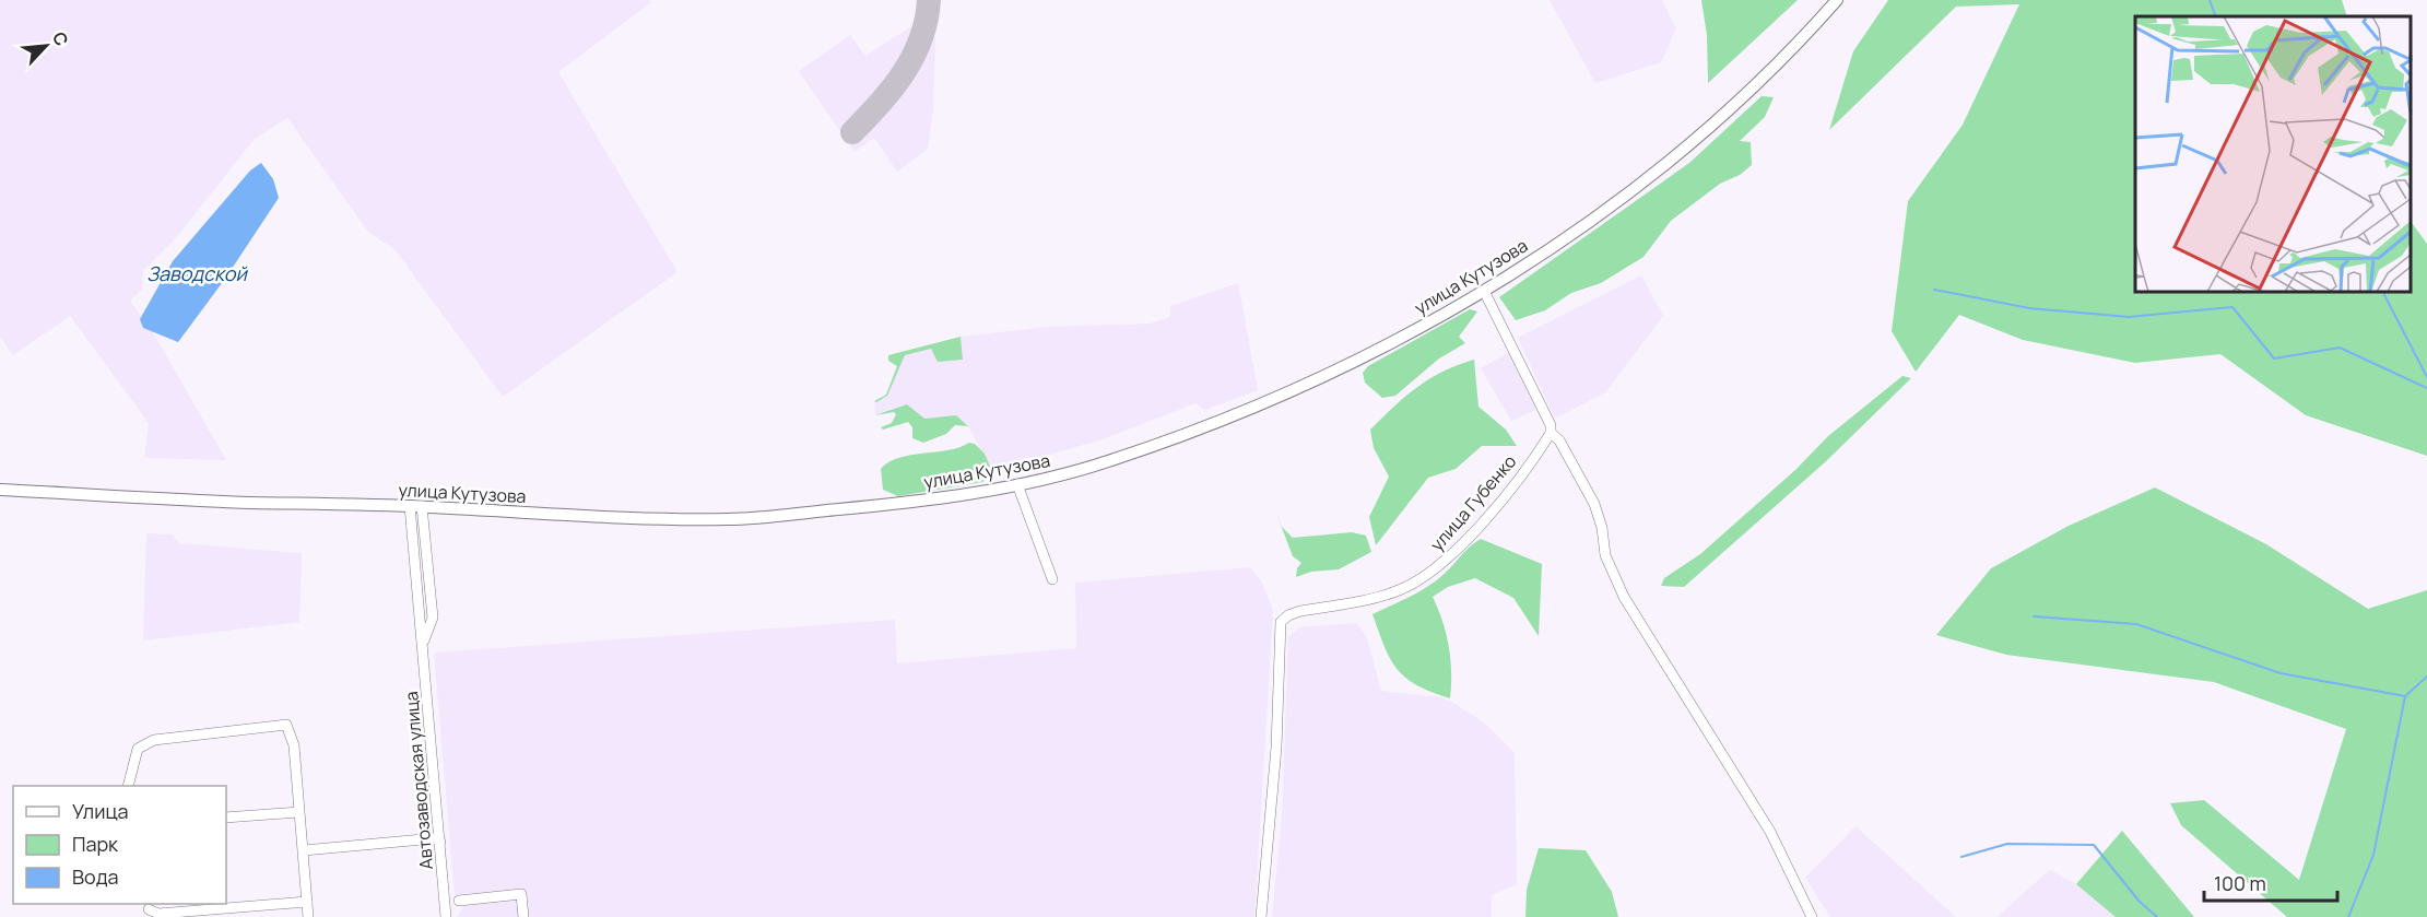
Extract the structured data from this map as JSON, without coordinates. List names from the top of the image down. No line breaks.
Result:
{"streets":{"main road":["улица Кутузова"],"street":["улица Губенко","Автозаводская улица"]},"crossings":[["улица Кутузова","Автозаводская улица"]],"water":["Заводской"],"legend":["Улица","Парк","Вода"],"scale_bar":"100 m","north":"top right"}
